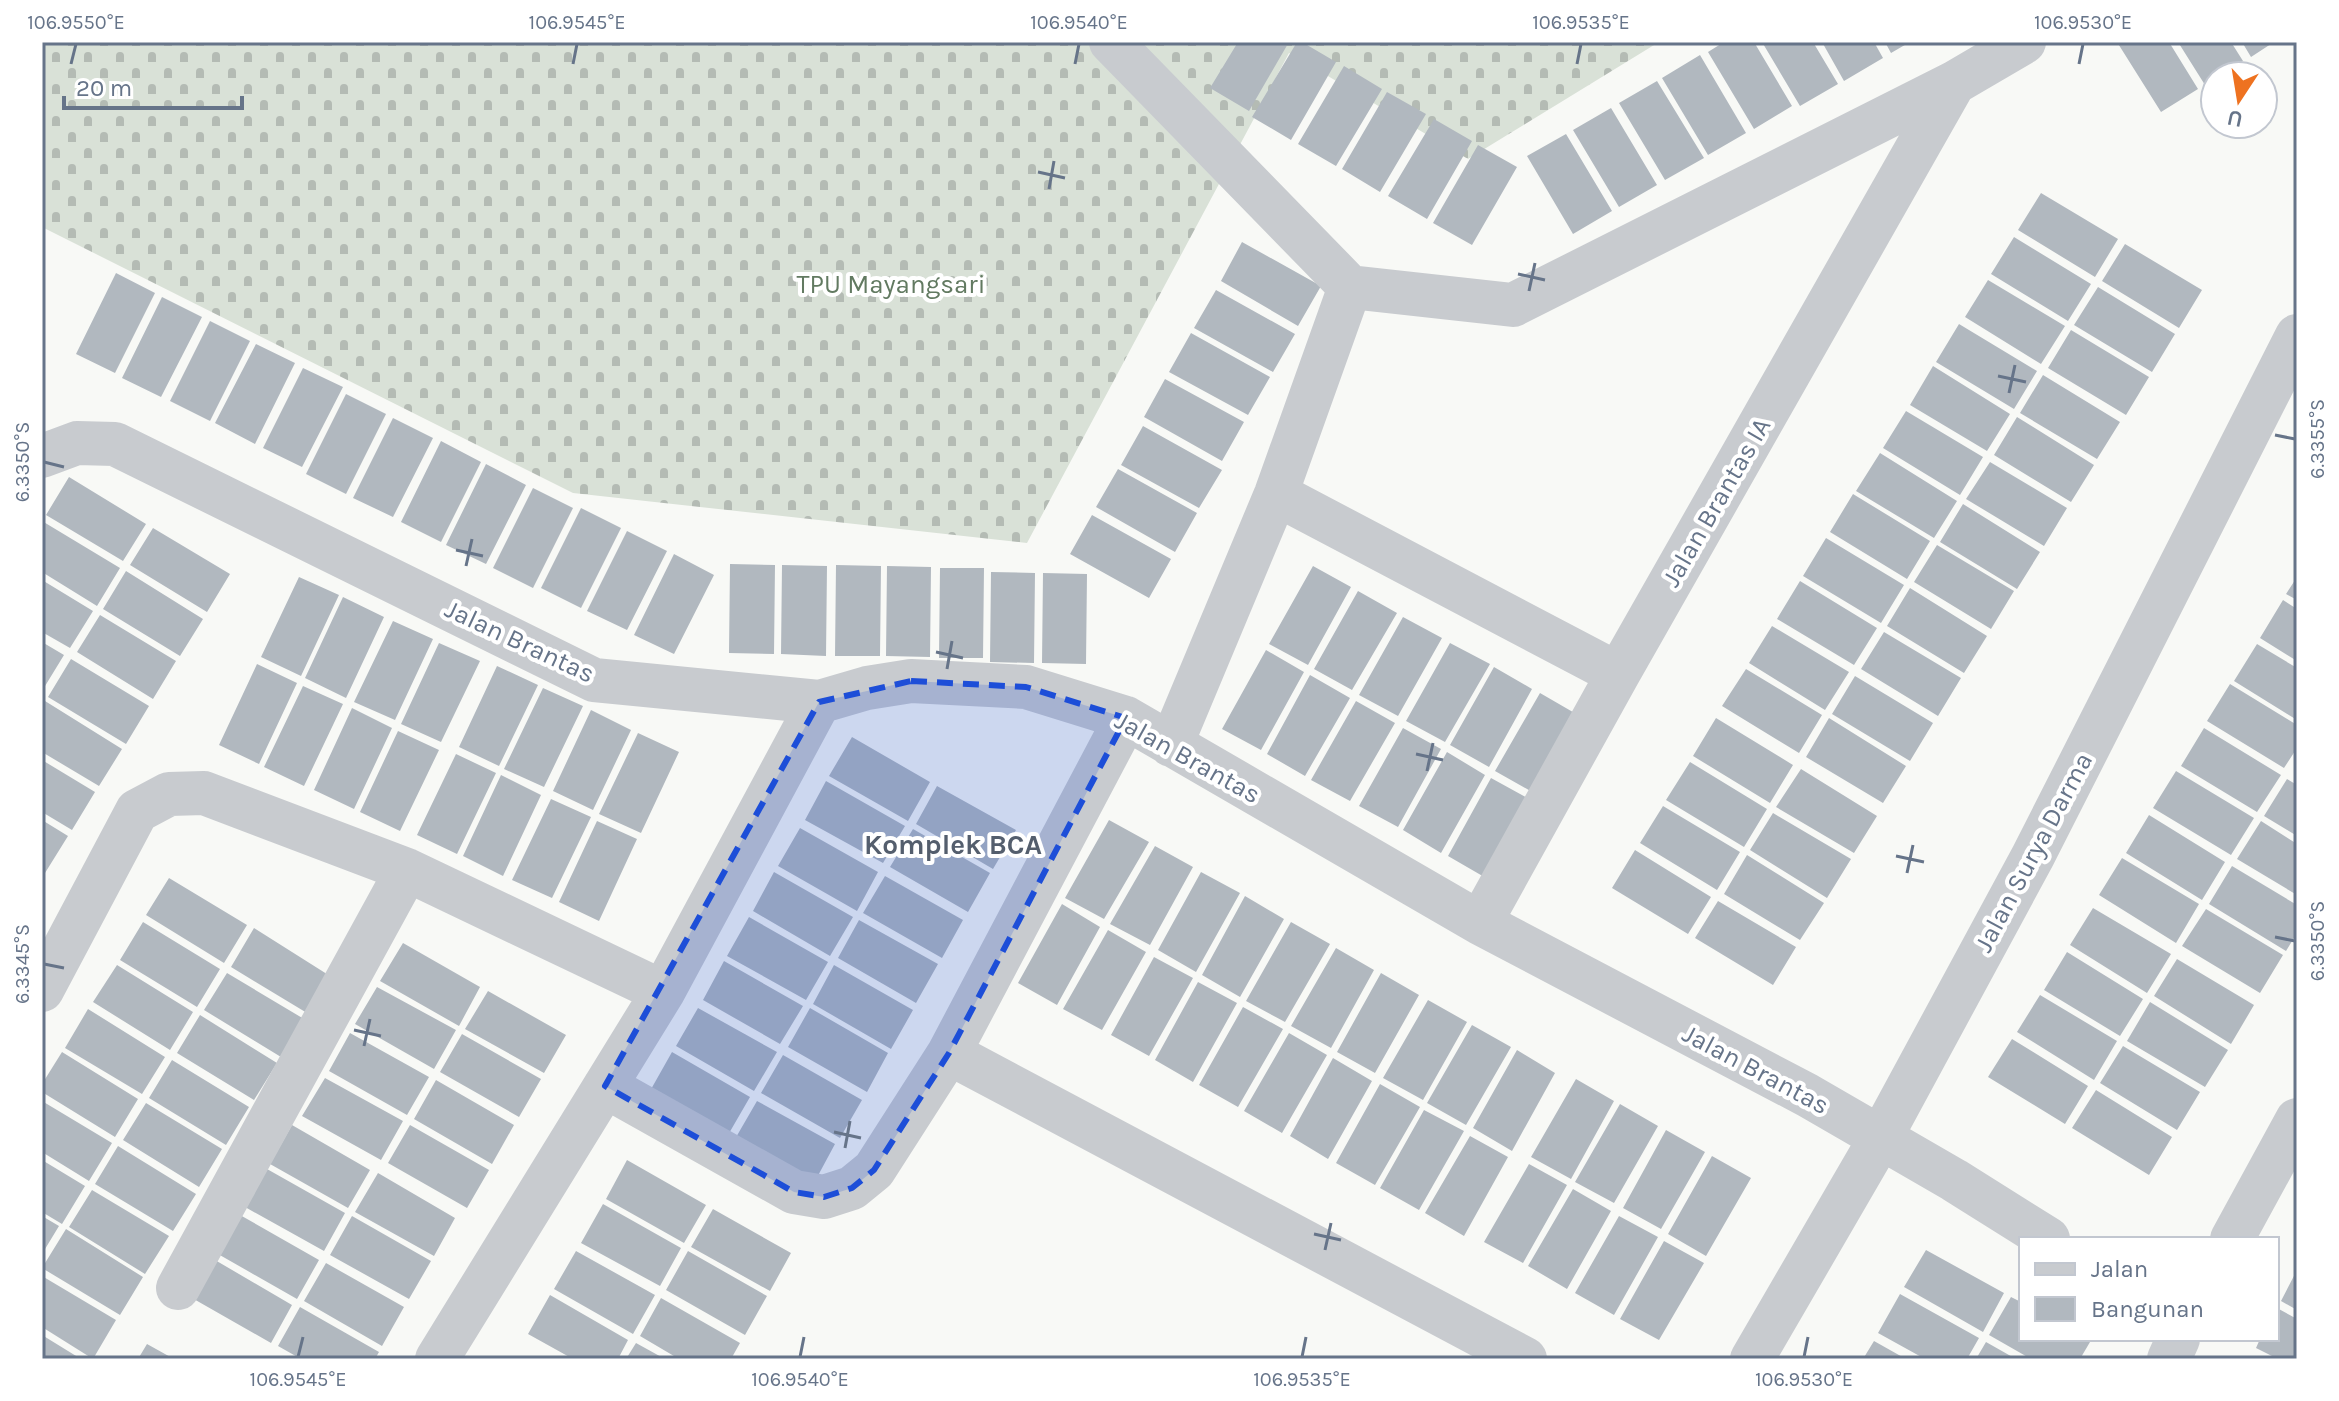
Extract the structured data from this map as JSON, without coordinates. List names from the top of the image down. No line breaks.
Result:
{"streets":{"street":["Jalan Brantas IA","Jalan Brantas","Jalan Surya Darma"]},"crossings":[["Jalan Brantas IA","Jalan Brantas"],["Jalan Brantas","Jalan Surya Darma"]],"districts":["Komplek BCA"],"parks":["TPU Mayangsari"],"legend":["Jalan","Bangunan"],"scale_bar":"20 m","north":"bottom","coordinates":["106.9550°E","106.9545°E","106.9540°E","106.9535°E","106.9530°E","6.3355°S","6.3350°S","6.3345°S"]}
